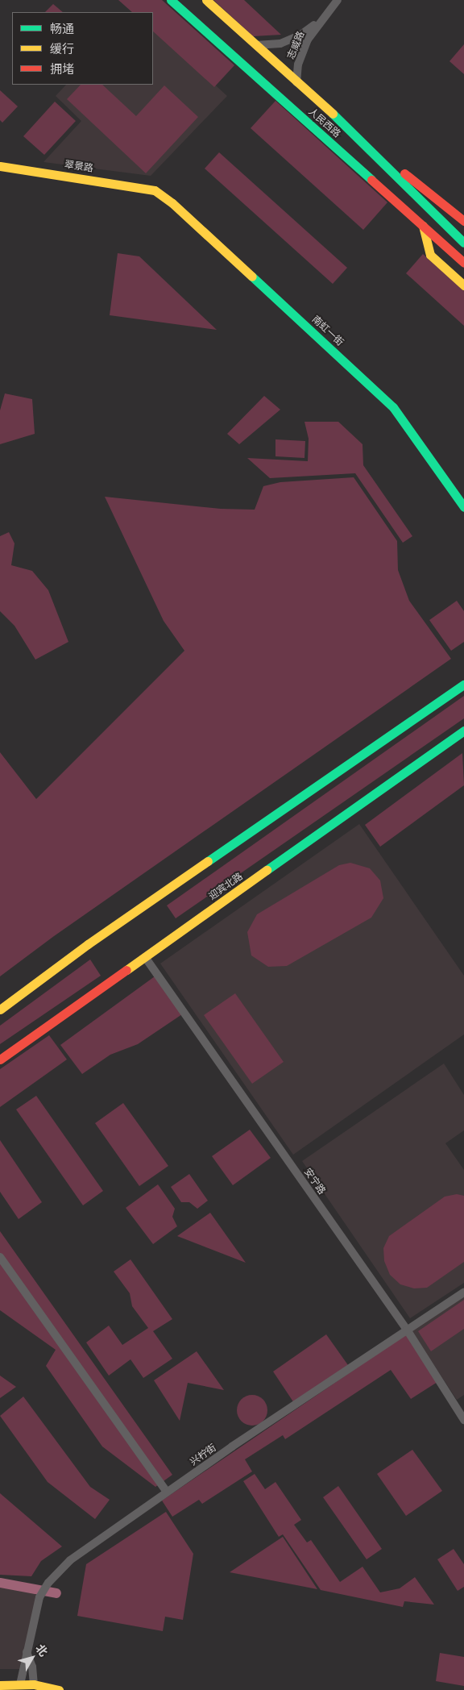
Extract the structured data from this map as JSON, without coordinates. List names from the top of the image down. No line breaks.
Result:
{"streets":{"main road":["人民西路","翠景路","南虹一街","迎宾北路"],"street":["志威路","安宁路","兴柠街"]},"crossings":[["志威路","人民西路"],["翠景路","南虹一街"],["迎宾北路","安宁路"],["安宁路","兴柠街"]],"legend":["畅通","缓行","拥堵"],"north":"top right"}
